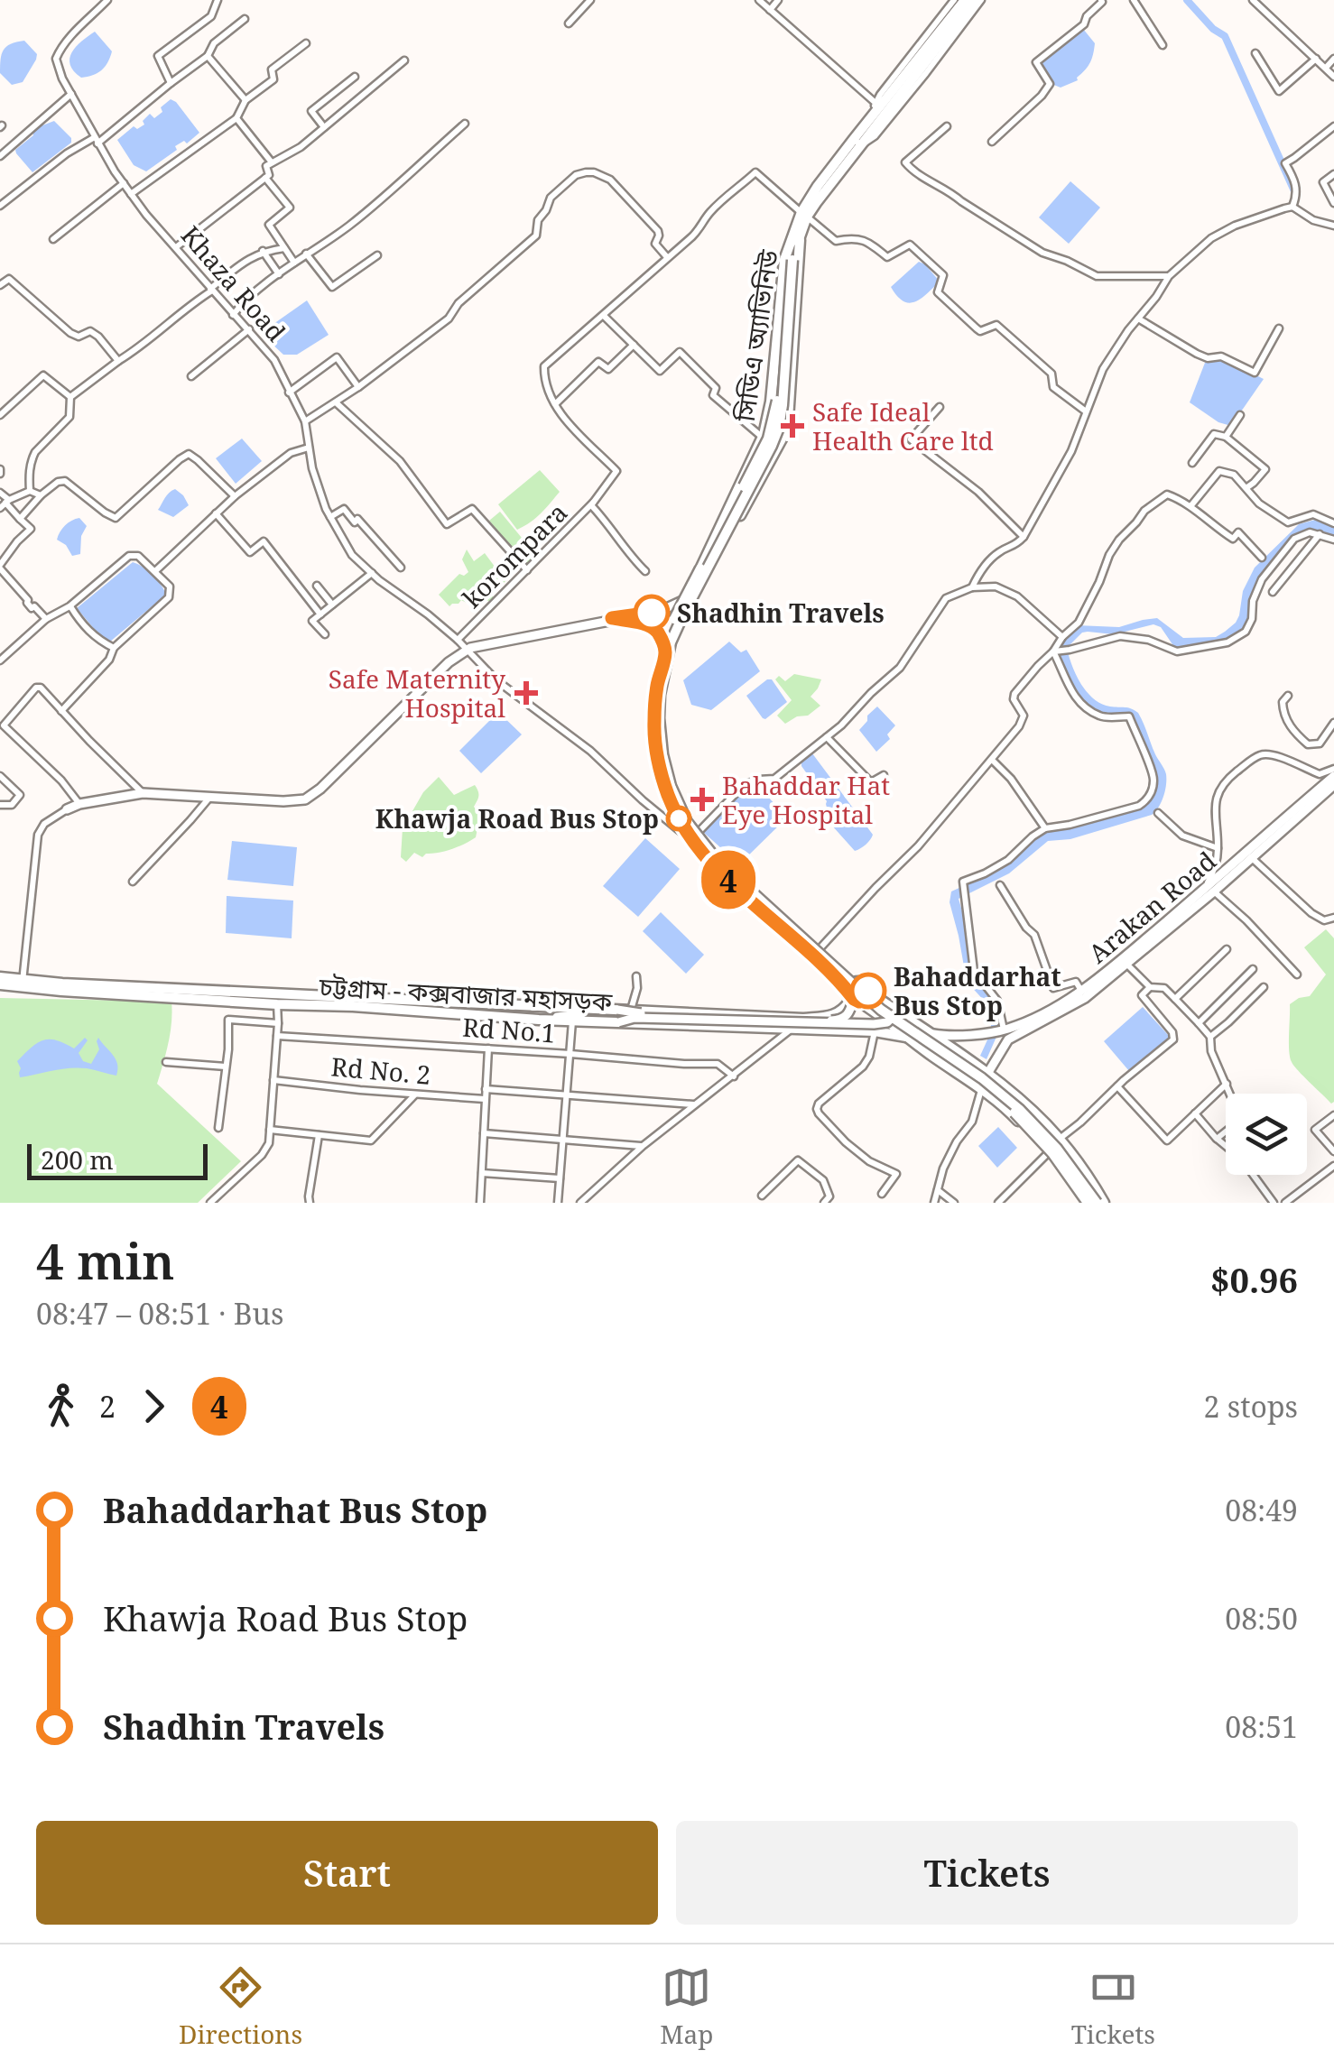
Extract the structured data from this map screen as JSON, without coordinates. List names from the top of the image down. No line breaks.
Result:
{"streets":{"highway":["সিডিএ অ্যাভিনিউ","চট্টগ্রাম - কক্সবাজার মহাসড়ক"],"main road":["Arakan Road"],"street":["Khaza Road","korompara","Rd No.1","Rd No. 2"]},"crossings":[["Khaza Road","সিডিএ অ্যাভিনিউ"],["Khaza Road","korompara"],["সিডিএ অ্যাভিনিউ","Arakan Road"],["সিডিএ অ্যাভিনিউ","চট্টগ্রাম - কক্সবাজার মহাসড়ক"]],"places":{"health":["Safe Ideal Health Care ltd","Safe Maternity Hospital","Bahaddar Hat Eye Hospital"],"other":["Shadhin Travels","Khawja Road Bus Stop","Bahaddarhat Bus Stop"]},"lines":["bus line 4"],"scale_bar":"200 m","page":{"on_map":"4","scale":"200 m","heading":["4 min","08:47 – 08:51 · Bus","$0.96"],"legs":["2","4","2 stops"],"list":[{"name":"Bahaddarhat Bus Stop","value":"08:49"},{"name":"Khawja Road Bus Stop","value":"08:50"},{"name":"Shadhin Travels","value":"08:51"}],"buttons":["Start","Tickets"],"tabs":["Directions","Map","Tickets"]}}
